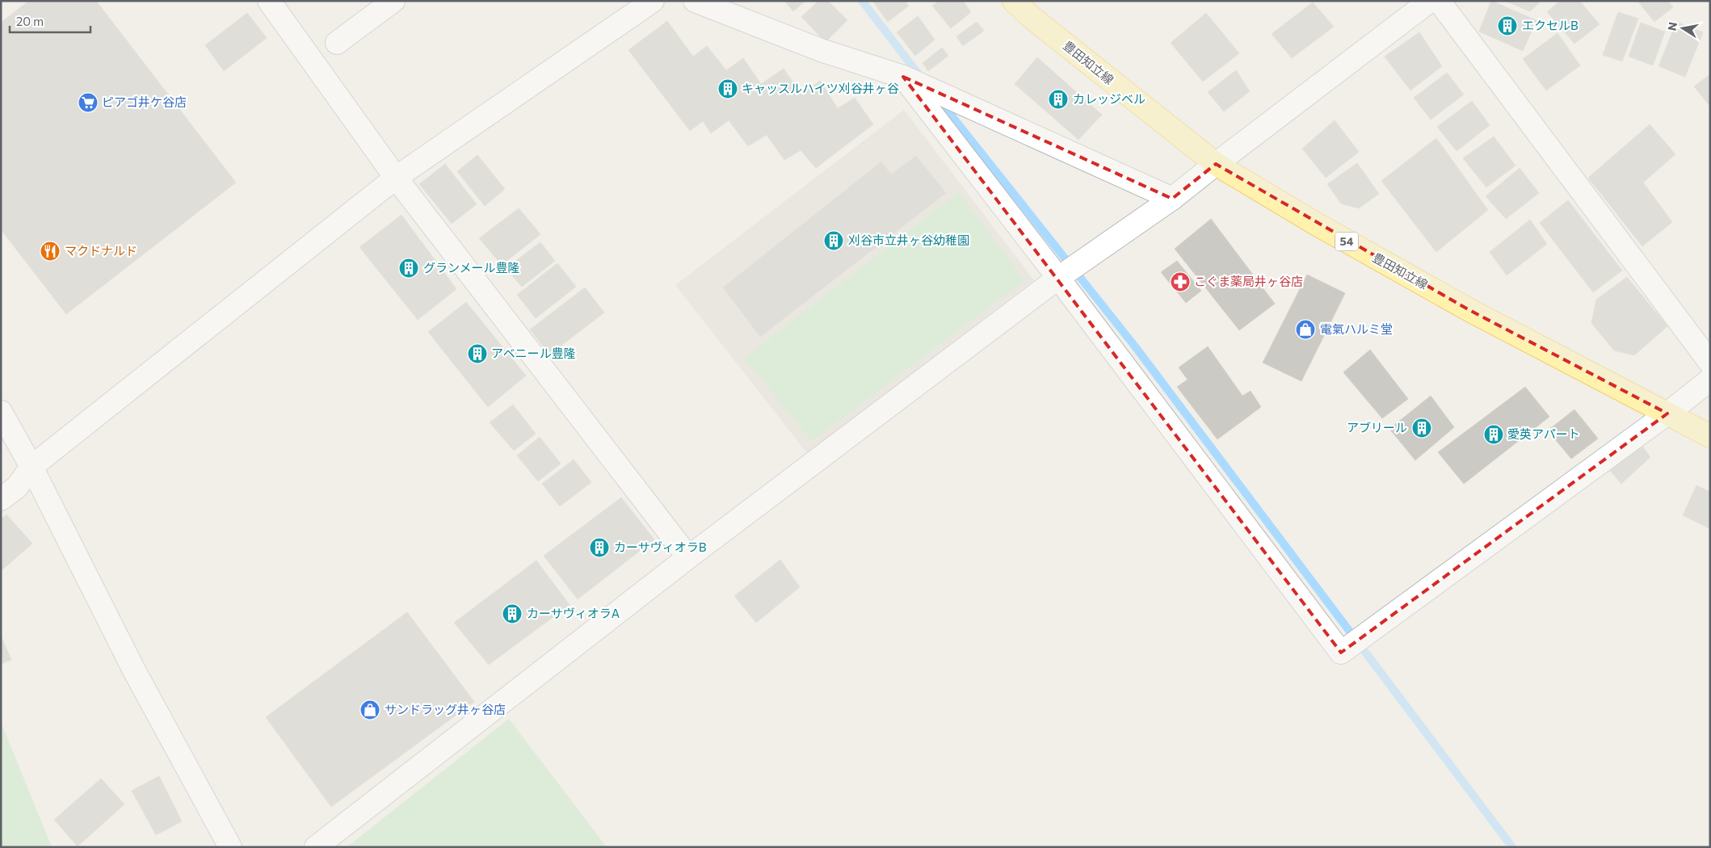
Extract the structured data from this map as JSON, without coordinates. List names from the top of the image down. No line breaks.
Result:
{"streets":{"main road":["豊田知立線","54"]},"places":{"building":["エクセルB","キャッスルハイツ刈谷井ヶ谷","カレッジベル","刈谷市立井ヶ谷幼稚園","グランメール豊隆","アベニール豊隆","アブリール","愛英アパート","カーサヴィオラB","カーサヴィオラA"],"supermarket":["ピアゴ井ケ谷店"],"restaurant":["マクドナルド"],"pharmacy":["こぐま薬局井ヶ谷店"],"shop":["電氣ハルミ堂","サンドラッグ井ヶ谷店"]},"scale_bar":"20 m","north":"left"}
